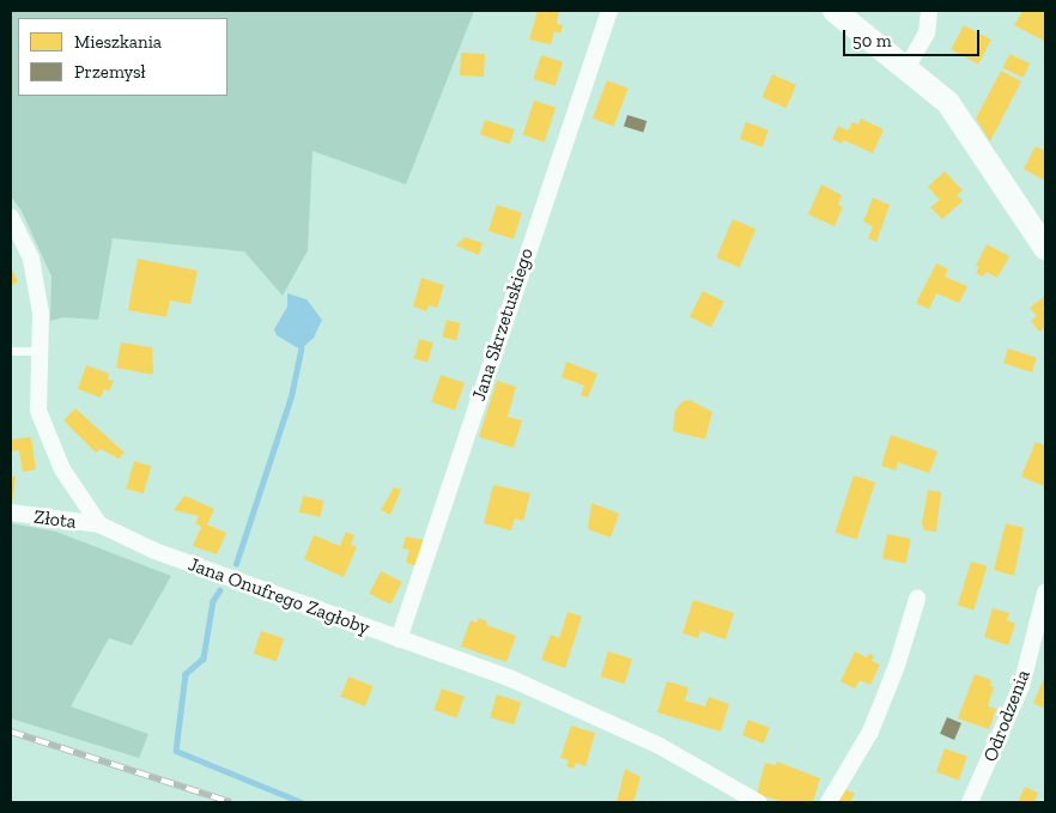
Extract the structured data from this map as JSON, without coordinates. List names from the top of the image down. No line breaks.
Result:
{"streets":{"street":["Jana Skrzetuskiego","Złota","Jana Onufrego Zagłoby","Odrodzenia"]},"crossings":[["Jana Skrzetuskiego","Jana Onufrego Zagłoby"],["Złota","Jana Onufrego Zagłoby"]],"legend":["Mieszkania","Przemysł"],"scale_bar":"50 m"}
